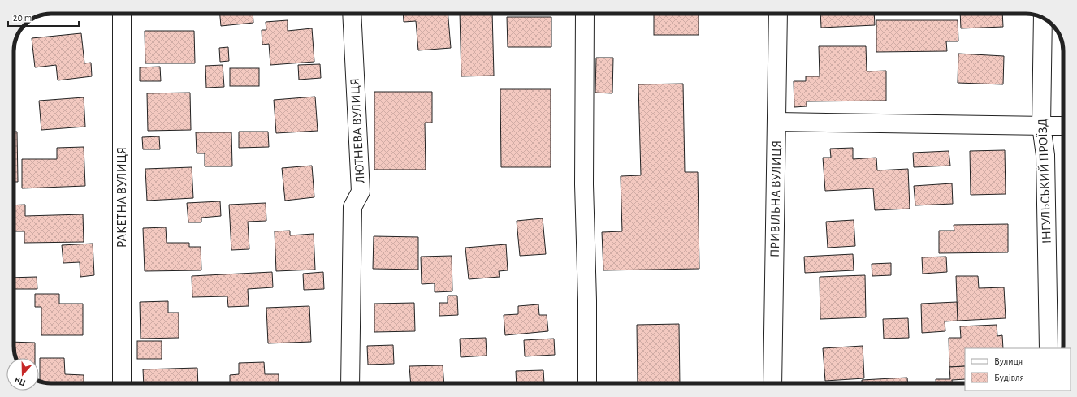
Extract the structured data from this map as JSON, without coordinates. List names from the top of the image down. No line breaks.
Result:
{"streets":{"street":["ЛЮТНЕВА ВУЛИЦЯ","ІНГУЛЬСЬКИЙ ПРОЇЗД","РАКЕТНА ВУЛИЦЯ","ПРИВІЛЬНА ВУЛИЦЯ"]},"legend":["Вулиця","Будівля"],"scale_bar":"20 m","north":"bottom"}
